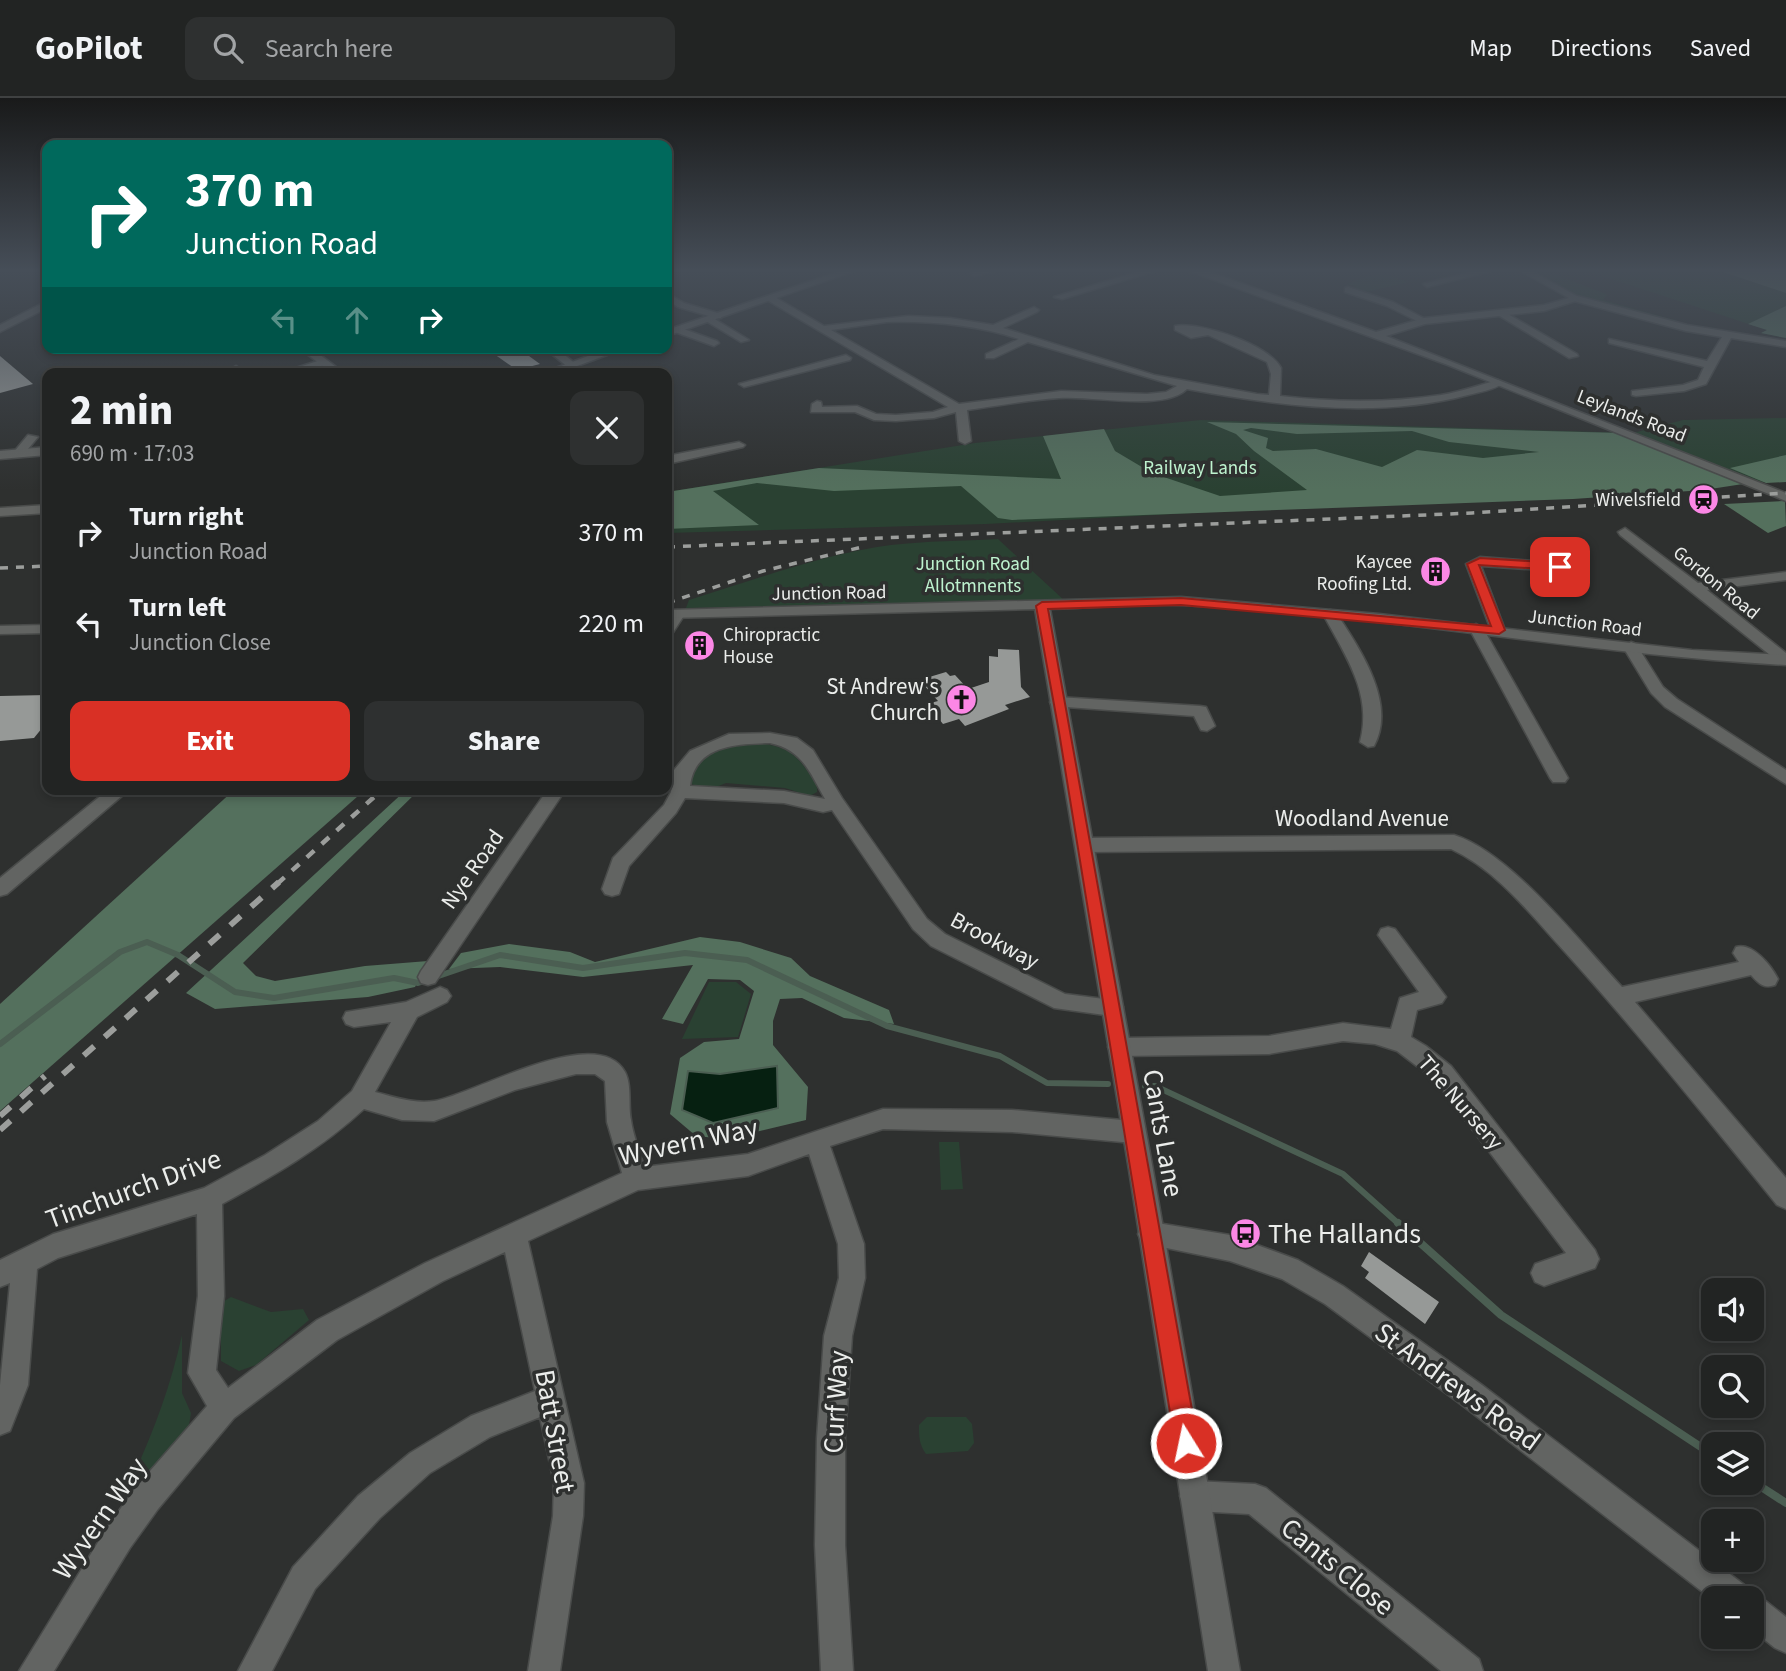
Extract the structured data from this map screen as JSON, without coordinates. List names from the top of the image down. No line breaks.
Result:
{"streets":{"street":["Leylands Road","Gordon Road","Junction Road","Woodland Avenue","Nye Road","Brookway","The Nursery","Cants Lane","Wyvern Way","Tinchurch Drive","St Andrews Road","Curf Way","Batt Street","Cants Close"]},"crossings":[["Gordon Road","Junction Road"],["Junction Road","Cants Lane"],["Woodland Avenue","Cants Lane"],["Brookway","Cants Lane"],["The Nursery","Cants Lane"],["Cants Lane","Wyvern Way"],["Cants Lane","St Andrews Road"],["Cants Lane","Cants Close"],["Wyvern Way","Curf Way"],["Wyvern Way","Batt Street"]],"parks":["Railway Lands","Junction Road Allotmnents"],"places":{"station":["Wivelsfield"],"building":["Kaycee Roofing Ltd.","Chiropractic House"],"church":["St Andrew's Church"],"bus stop":["The Hallands"]},"page":{"header":"GoPilot","search":"Search here","nav":["Map","Directions","Saved"],"turn":["370 m","Junction Road"],"heading":["2 min","690 m · 17:03"],"list":[{"name":"Turn right","note":"Junction Road","value":"370 m"},{"name":"Turn left","note":"Junction Close","value":"220 m"}],"buttons":["Exit","Share"],"map_buttons":["+","−"]}}
